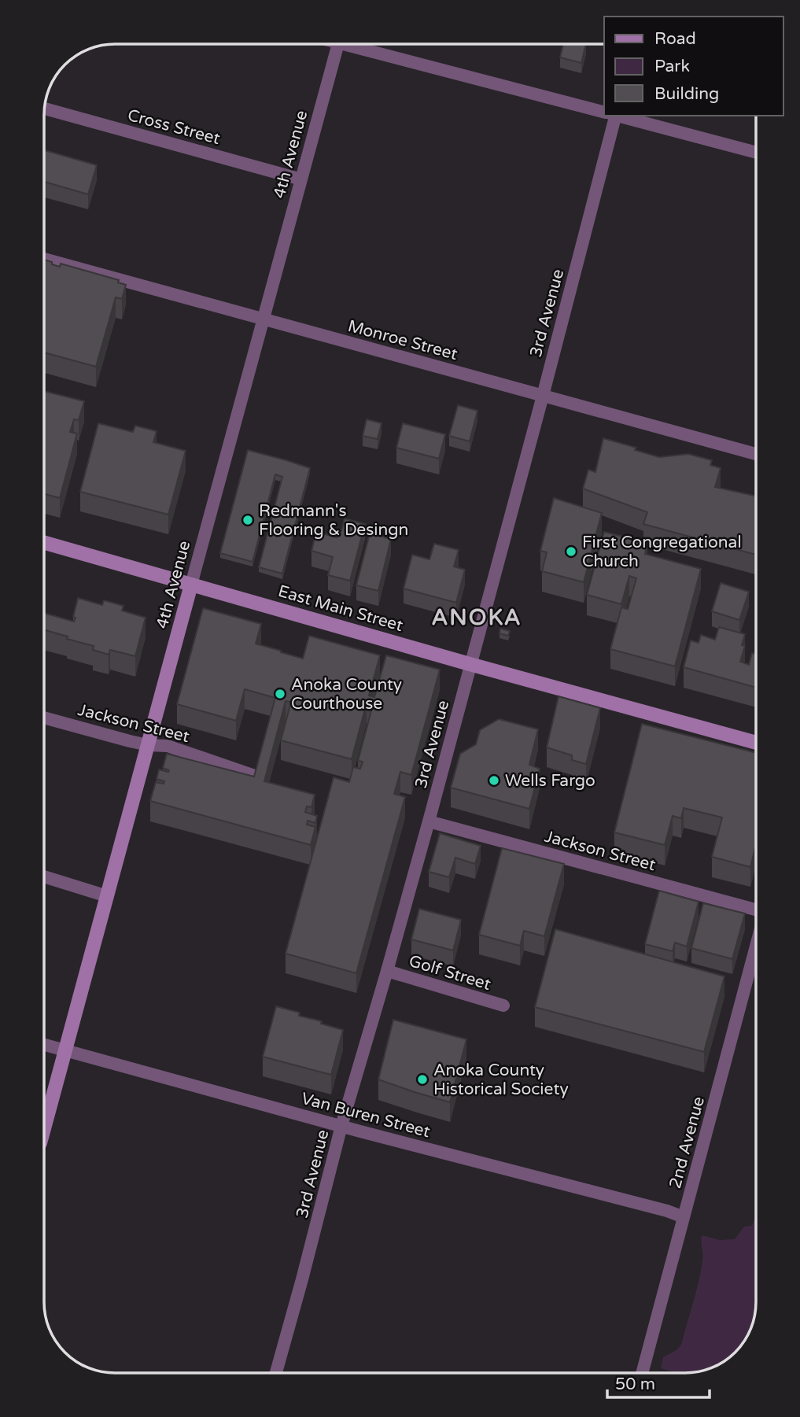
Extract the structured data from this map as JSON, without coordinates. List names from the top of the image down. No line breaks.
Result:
{"streets":{"main road":["4th Avenue","East Main Street"],"street":["Cross Street","3rd Avenue","Monroe Street","Jackson Street","Golf Street","Van Buren Street","2nd Avenue"]},"crossings":[["Cross Street","4th Avenue"],["4th Avenue","Monroe Street"],["4th Avenue","East Main Street"],["4th Avenue","Jackson Street"],["4th Avenue","Van Buren Street"],["3rd Avenue","Monroe Street"],["3rd Avenue","East Main Street"],["3rd Avenue","Jackson Street"],["3rd Avenue","Golf Street"],["3rd Avenue","Van Buren Street"],["Van Buren Street","2nd Avenue"]],"districts":["ANOKA"],"places":["Redmann's Flooring & Desingn","First Congregational Church","Anoka County Courthouse","Wells Fargo","Anoka County Historical Society"],"legend":["Road","Park","Building"],"scale_bar":"50 m"}
